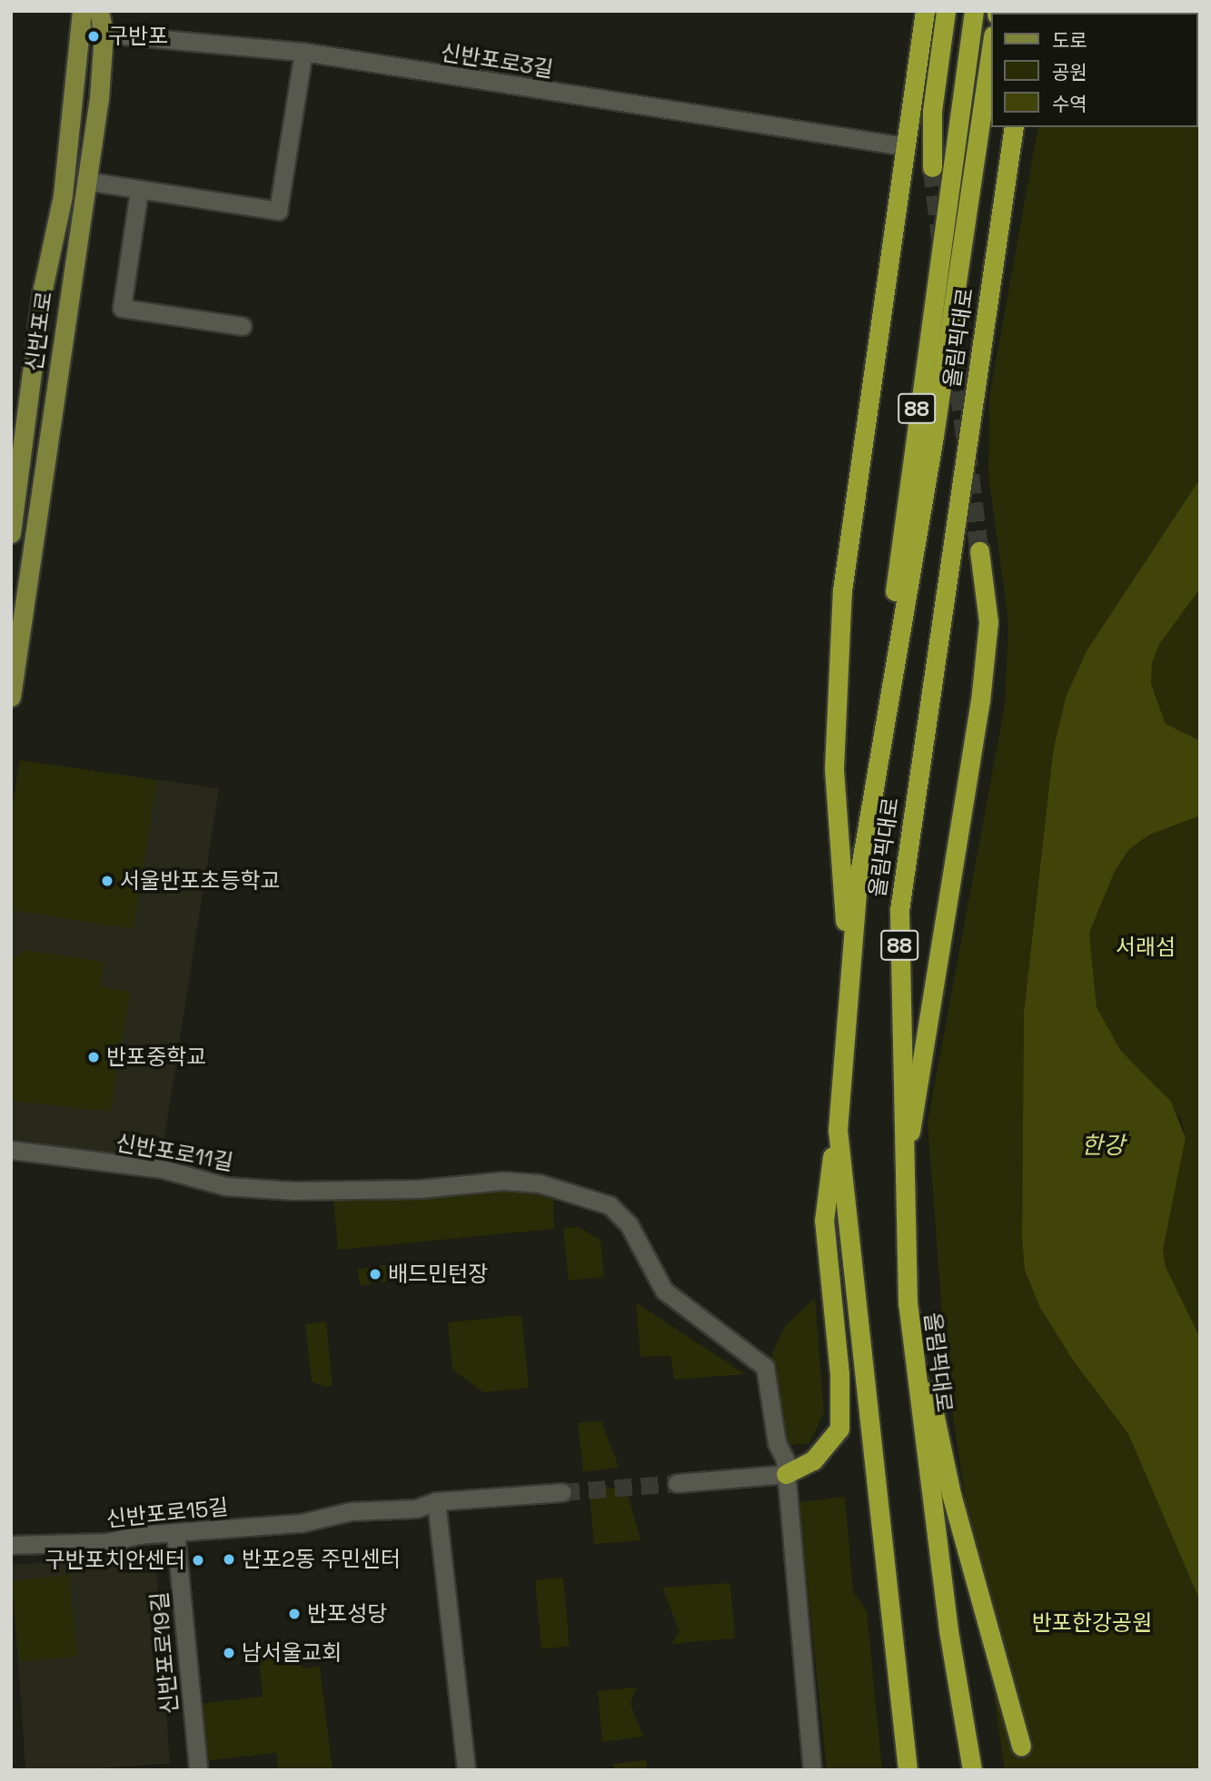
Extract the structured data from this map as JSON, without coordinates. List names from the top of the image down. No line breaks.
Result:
{"streets":{"highway":["올림픽대로","88"],"main road":["신반포로"],"street":["신반포로3길","신반포로11길","신반포로15길","신반포로19길"]},"crossings":[["신반포로3길","신반포로"],["신반포로15길","신반포로19길"]],"water":["한강"],"parks":["서래섬","반포한강공원"],"places":["구반포","서울반포초등학교","반포중학교","배드민턴장","반포2동 주민센터","구반포치안센터","반포성당","남서울교회"],"legend":["도로","공원","수역"]}
